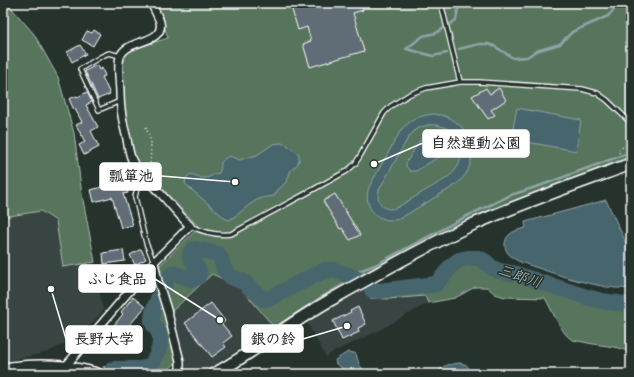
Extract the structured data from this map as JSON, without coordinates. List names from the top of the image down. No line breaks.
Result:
{"water":["三郎川"],"places":["自然運動公園","瓢箪池","長野大学","ふじ食品","銀の鈴"]}
